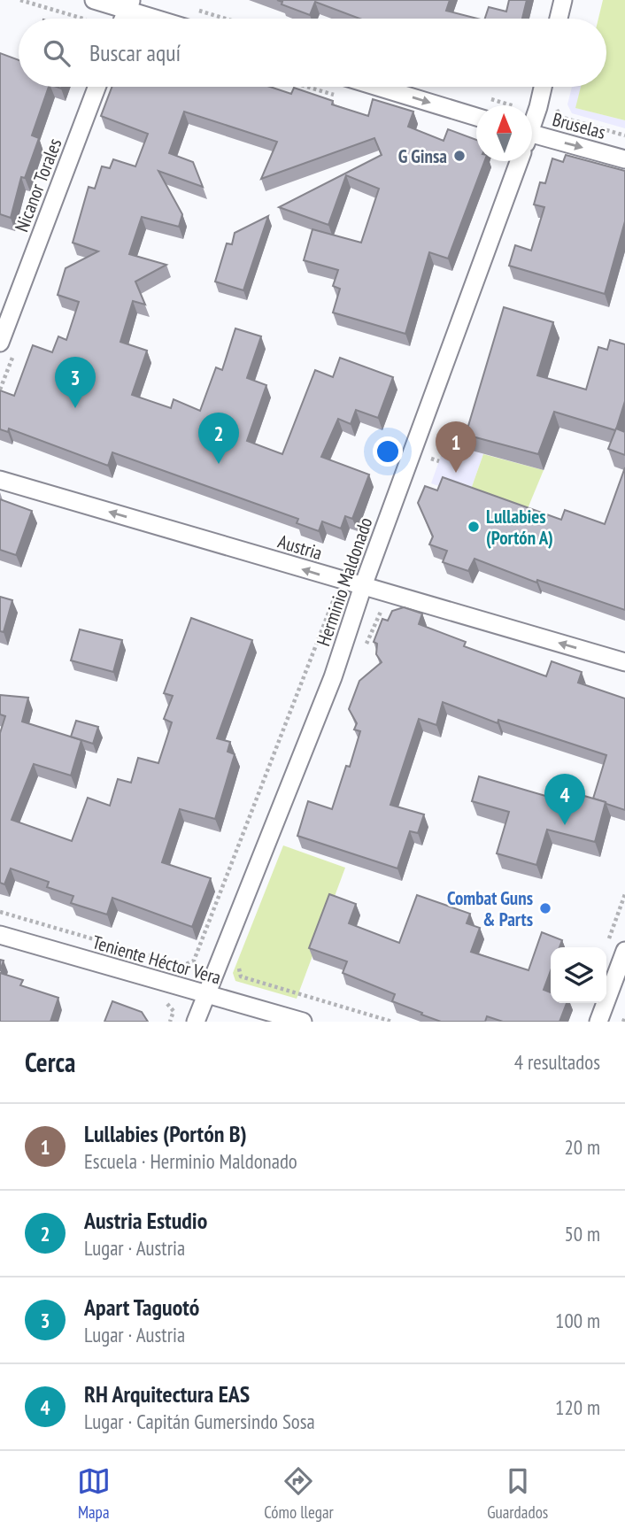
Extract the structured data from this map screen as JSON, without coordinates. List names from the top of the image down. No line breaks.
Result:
{"streets":{"street":["Bruselas","Nicanor Torales","Austria","Herminio Maldonado","Teniente Héctor Vera"]},"crossings":[["Austria","Herminio Maldonado"],["Herminio Maldonado","Teniente Héctor Vera"]],"one_way":["Bruselas","Austria"],"places":["G Ginsa","Lullabies (Portón A)","Combat Guns & Parts"],"north":"top","page":{"search":"Buscar aquí","pins":["3","2","1","4"],"heading":["Cerca","4 resultados"],"list":[{"mark":"1","name":"Lullabies (Portón B)","note":"Escuela · Herminio Maldonado","value":"20 m"},{"mark":"2","name":"Austria Estudio","note":"Lugar · Austria","value":"50 m"},{"mark":"3","name":"Apart Taguotó","note":"Lugar · Austria","value":"100 m"},{"mark":"4","name":"RH Arquitectura EAS","note":"Lugar · Capitán Gumersindo Sosa","value":"120 m"}],"nav":["Mapa","Cómo llegar","Guardados"]}}
